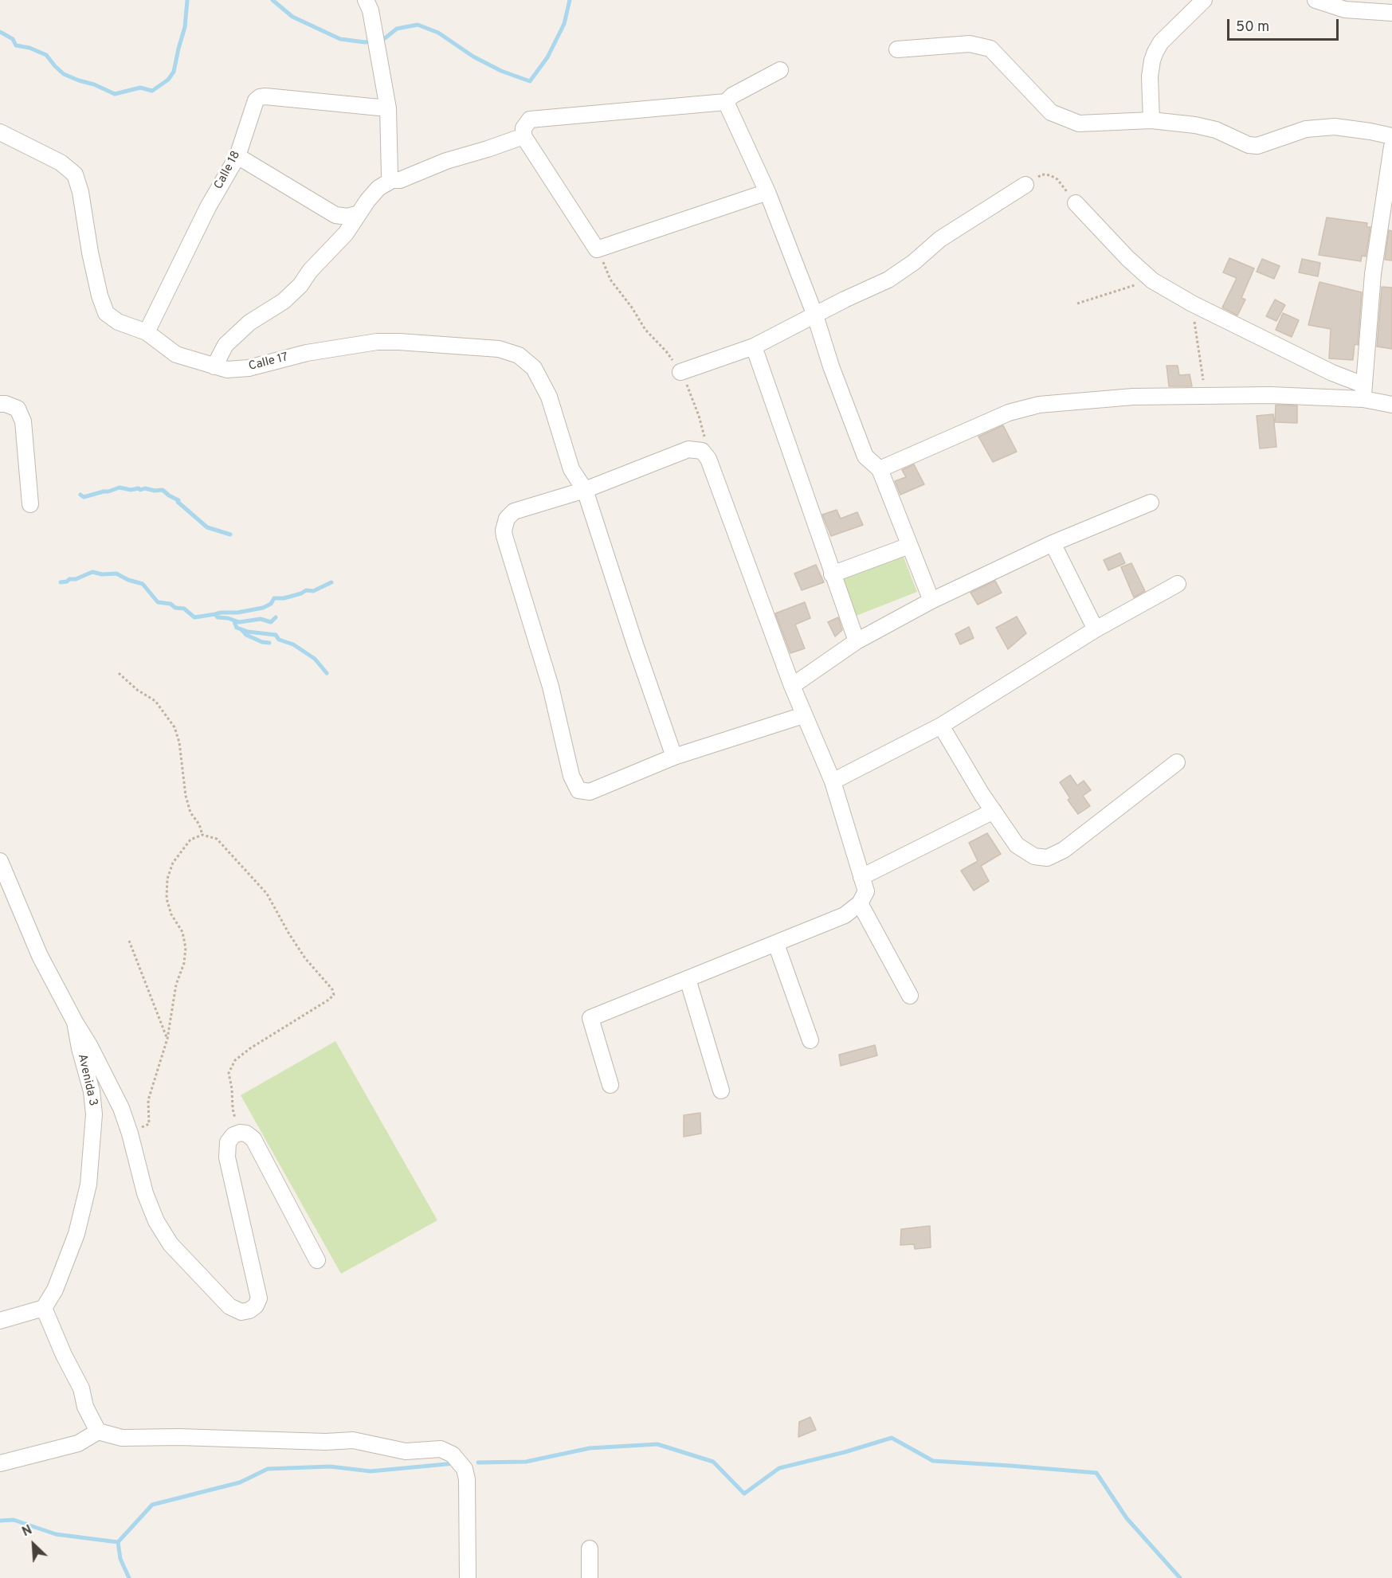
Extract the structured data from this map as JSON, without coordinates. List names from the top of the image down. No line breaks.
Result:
{"streets":{"street":["Calle 18","Calle 17","Avenida 3"]},"crossings":[["Calle 18","Calle 17"]],"scale_bar":"50 m","north":"top left"}
